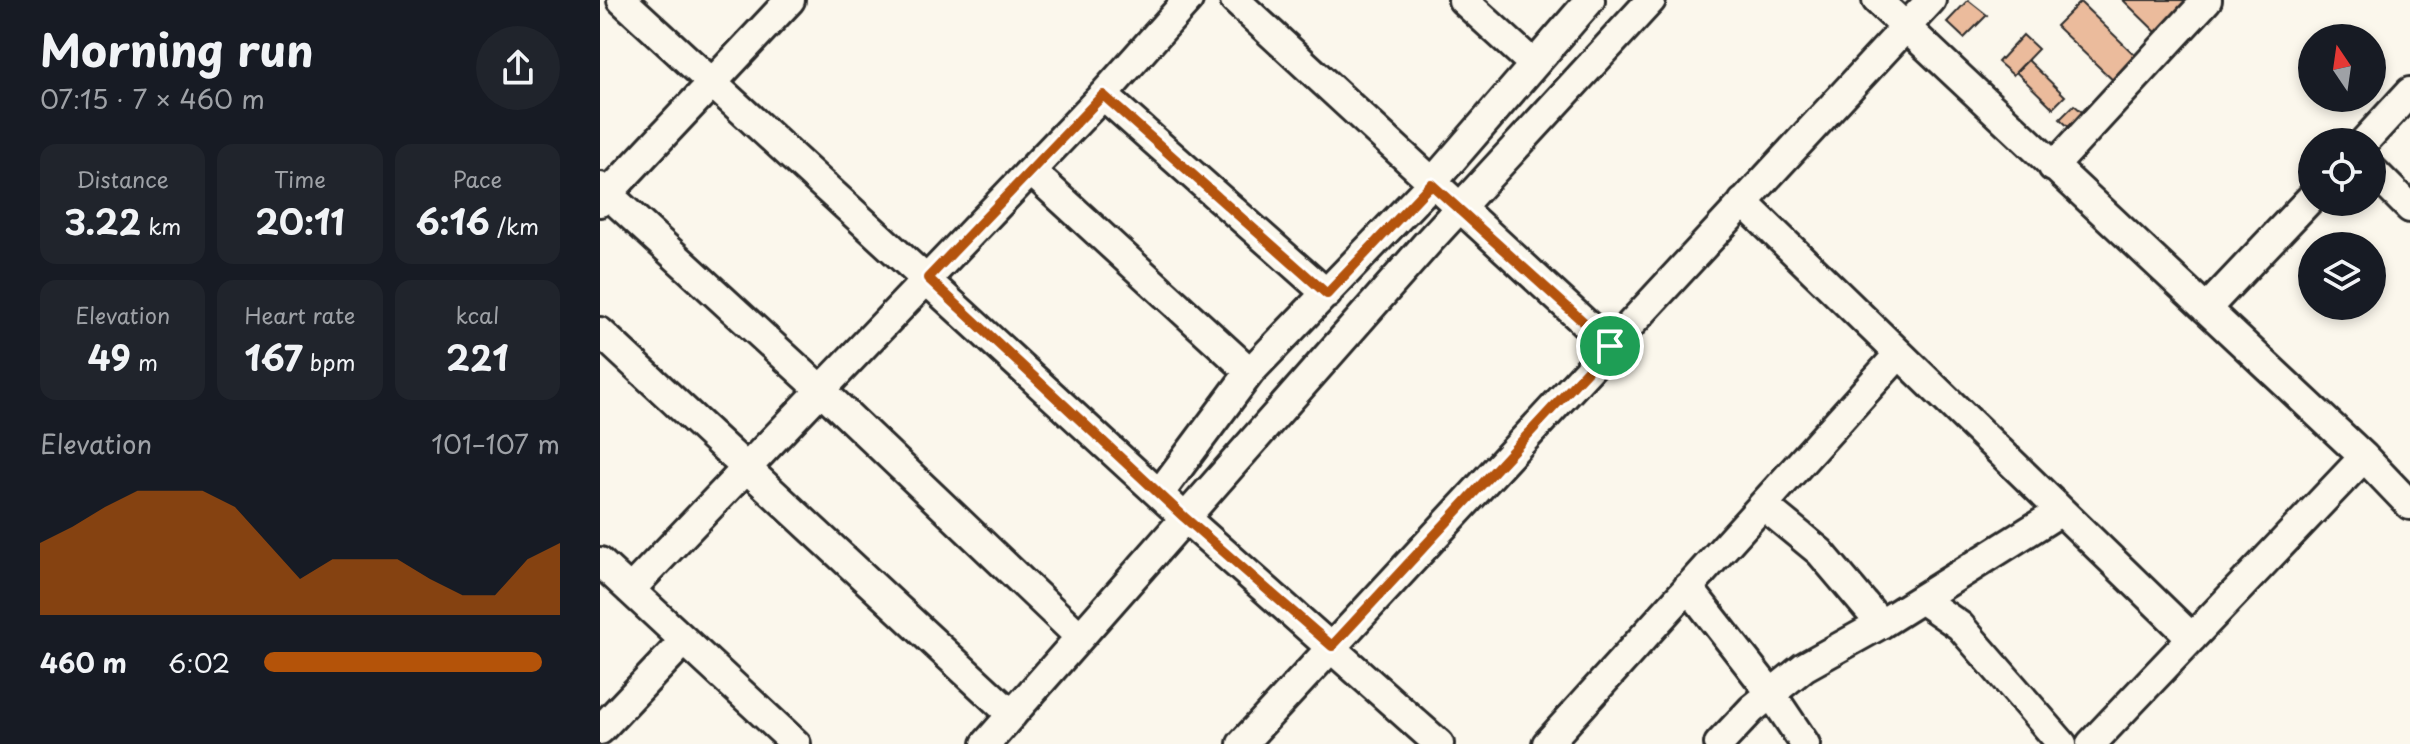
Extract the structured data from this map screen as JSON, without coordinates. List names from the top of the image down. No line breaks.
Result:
{"north":"top","page":{"heading":["Morning run","07:15 · 7 × 460 m"],"stats":[["Distance","3.22 km"],["Time","20:11"],["Pace","6:16 /km"],["Elevation","49 m"],["Heart rate","167 bpm"],["kcal","221"]],"chart":["Elevation","101–107 m"],"list":[{"name":"460 m","note":"6:02"}]}}
